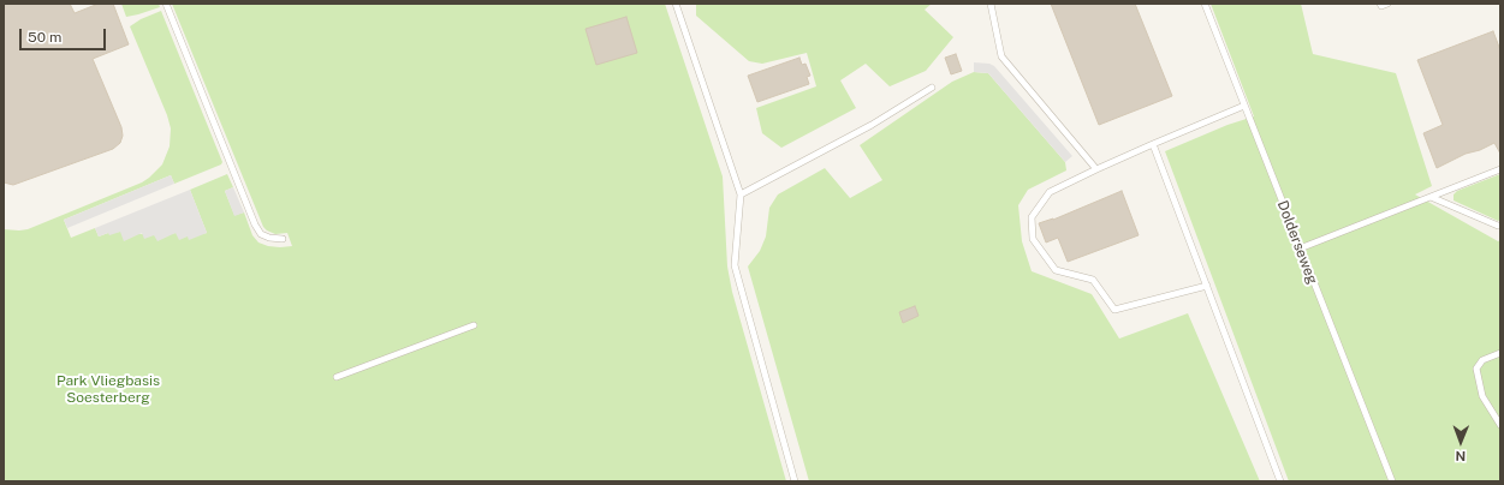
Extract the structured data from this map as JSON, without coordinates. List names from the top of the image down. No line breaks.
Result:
{"streets":{"lane":["Dolderseweg"]},"parks":["Park Vliegbasis Soesterberg"],"scale_bar":"50 m","north":"bottom"}
